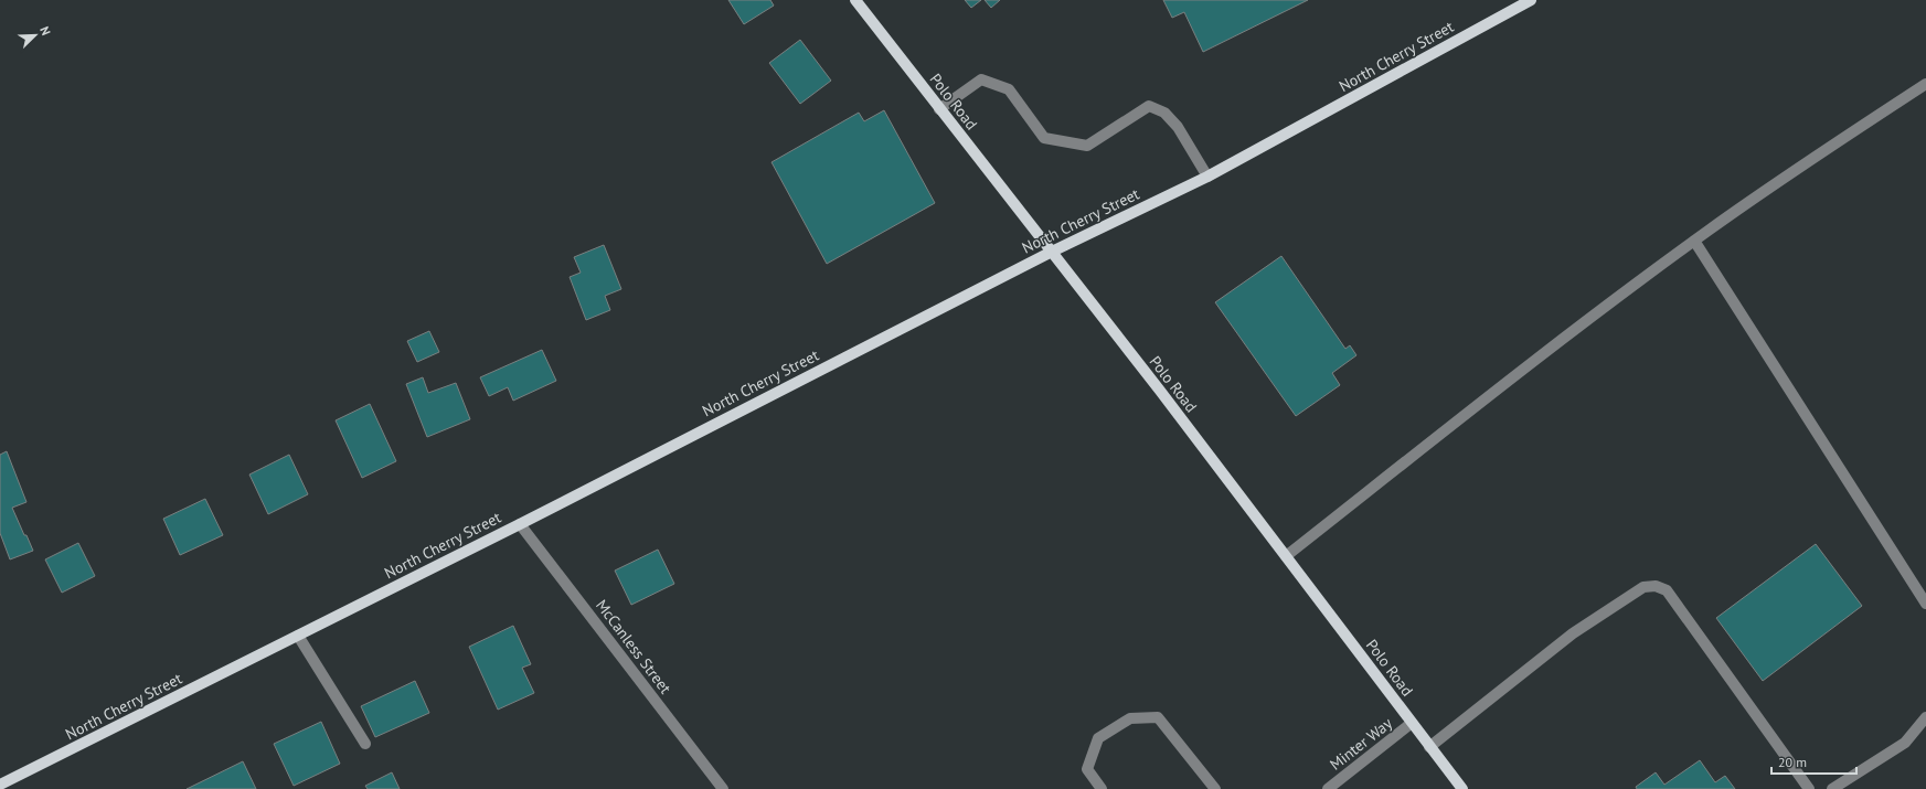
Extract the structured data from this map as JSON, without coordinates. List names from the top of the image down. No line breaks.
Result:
{"streets":{"main road":["North Cherry Street","Polo Road"],"street":["McCanless Street","Minter Way"]},"crossings":[["North Cherry Street","Polo Road"],["North Cherry Street","McCanless Street"],["Polo Road","Minter Way"]],"scale_bar":"20 m","north":"top right"}
